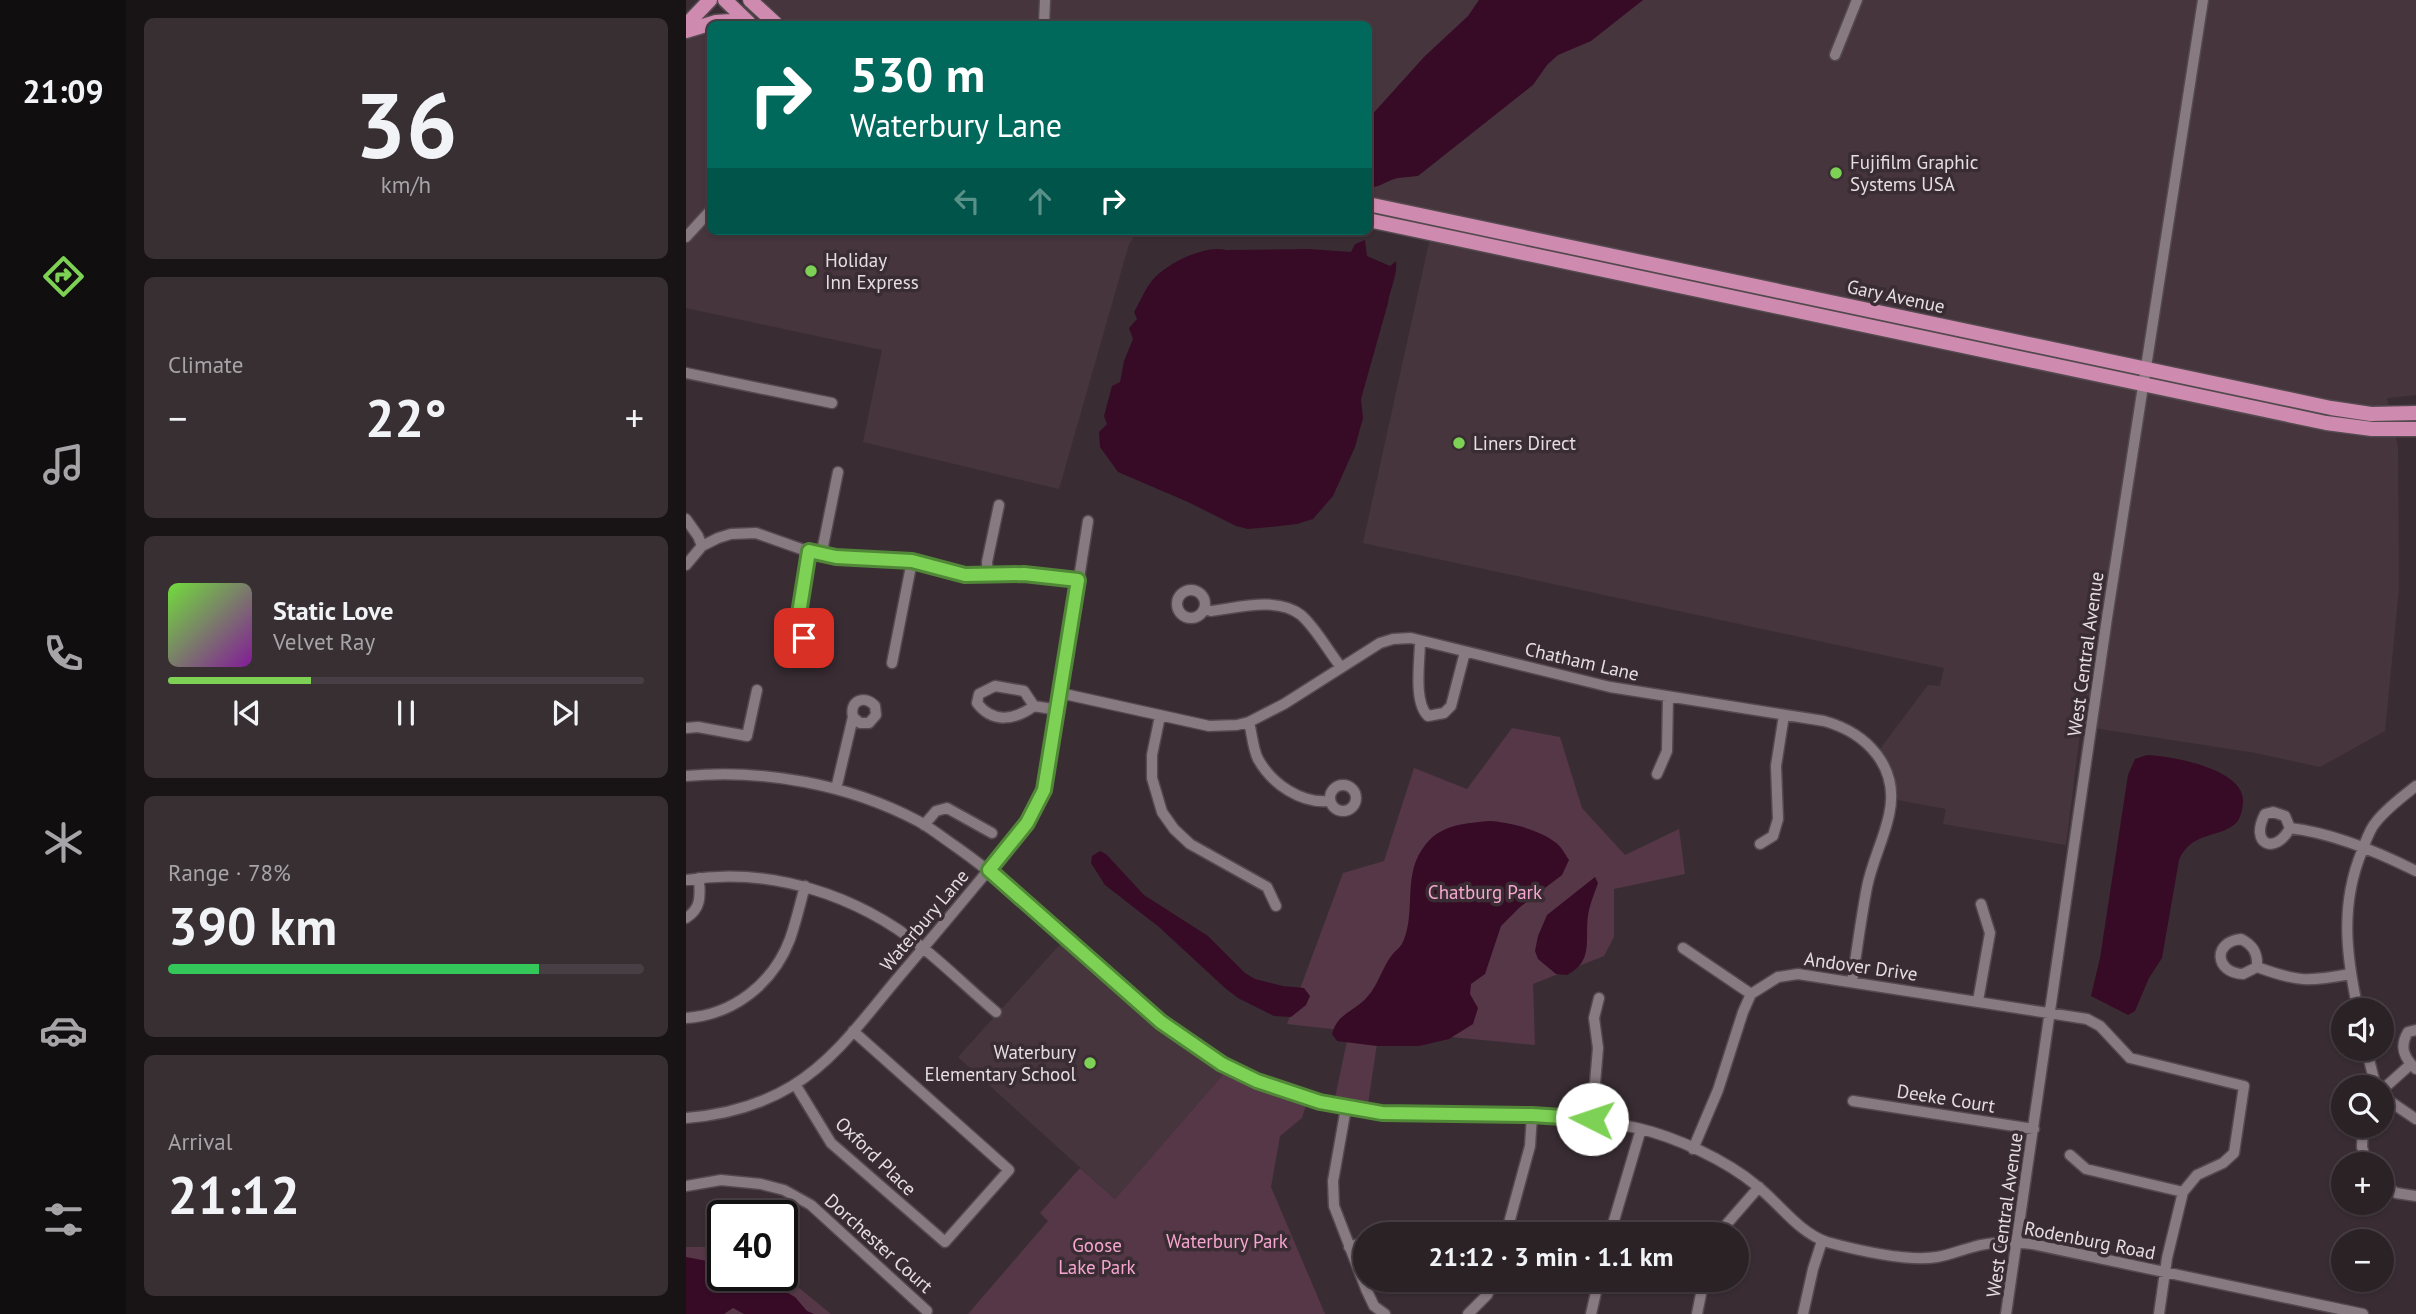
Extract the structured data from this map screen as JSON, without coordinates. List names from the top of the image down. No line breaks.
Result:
{"streets":{"main road":["Gary Avenue"],"street":["West Central Avenue","Chatham Lane","Waterbury Lane","Andover Drive","Deeke Court","Oxford Place","Rodenburg Road","Dorchester Court"]},"crossings":[["Gary Avenue","West Central Avenue"],["West Central Avenue","Andover Drive"],["West Central Avenue","Deeke Court"],["West Central Avenue","Rodenburg Road"],["Chatham Lane","Waterbury Lane"],["Chatham Lane","Andover Drive"],["Waterbury Lane","Oxford Place"],["Waterbury Lane","Rodenburg Road"]],"parks":["Chatburg Park","Waterbury Park","Goose Lake Park"],"places":["Fujifilm Graphic Systems USA","Holiday Inn Express","Liners Direct","Waterbury Elementary School"],"page":{"tabs":"21:09","tile":[["36","km/h"],"Climate",["Range · 78%","390 km"],["Arrival","21:12"]],"turn":["530 m","Waterbury Lane"],"heat":["−","22°","+"],"song":["Static Love","Velvet Ray"],"map_buttons":["+","−"],"limit":"40","trip":"21:12 · 3 min · 1.1 km"}}
